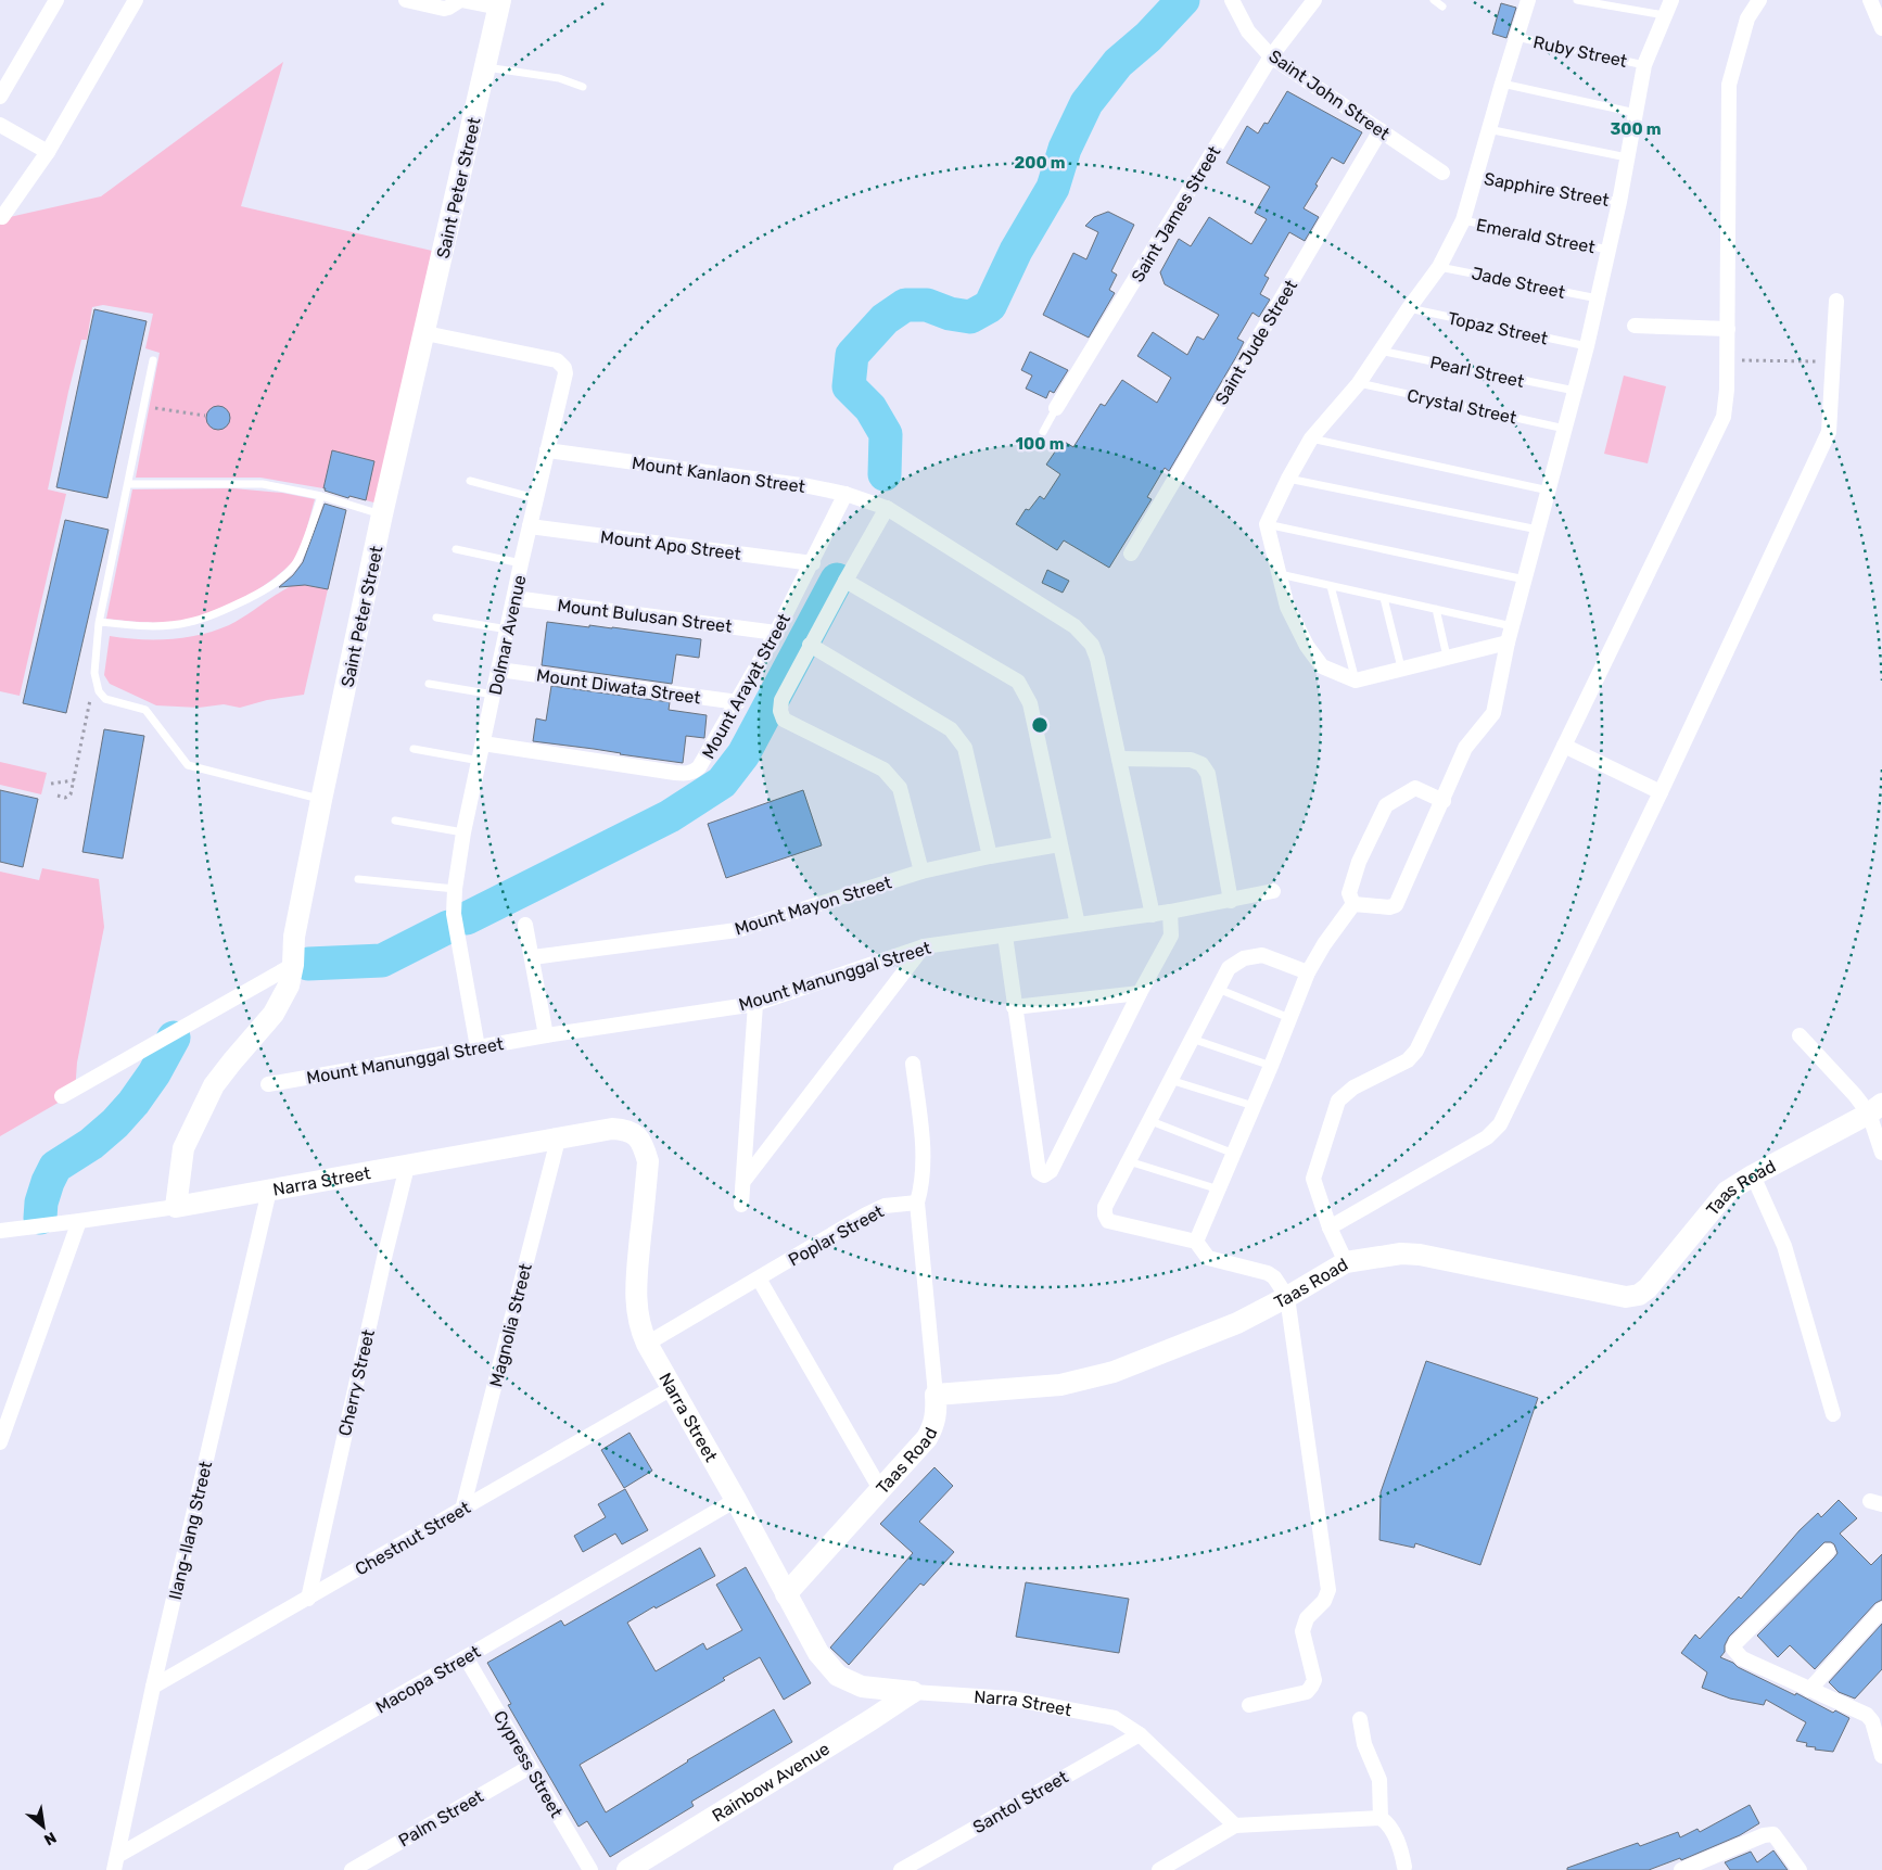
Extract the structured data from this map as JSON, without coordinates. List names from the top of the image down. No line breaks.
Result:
{"streets":{"street":["Saint John Street","Saint Peter Street","Saint James Street","Saint Jude Street","Mount Kanlaon Street","Mount Apo Street","Mount Bulusan Street","Dolmar Avenue","Mount Diwata Street","Mount Arayat Street","Mount Mayon Street","Mount Manunggal Street","Narra Street","Taas Road","Poplar Street","Magnolia Street","Cherry Street","Ilang-Ilang Street","Chestnut Street","Macopa Street","Cypress Street","Rainbow Avenue","Santol Street","Palm Street"],"lane":["Ruby Street","Sapphire Street","Emerald Street","Jade Street","Topaz Street","Pearl Street","Crystal Street"]},"crossings":[["Saint John Street","Saint James Street"],["Saint John Street","Saint Jude Street"],["Saint Peter Street","Dolmar Avenue"],["Saint Peter Street","Narra Street"],["Mount Kanlaon Street","Dolmar Avenue"],["Mount Kanlaon Street","Mount Arayat Street"],["Mount Kanlaon Street","Mount Manunggal Street"],["Mount Apo Street","Dolmar Avenue"],["Mount Apo Street","Mount Arayat Street"],["Mount Bulusan Street","Dolmar Avenue"],["Mount Bulusan Street","Mount Arayat Street"],["Dolmar Avenue","Mount Diwata Street"],["Dolmar Avenue","Mount Arayat Street"],["Dolmar Avenue","Mount Manunggal Street"],["Mount Diwata Street","Mount Arayat Street"],["Narra Street","Taas Road"],["Narra Street","Poplar Street"],["Narra Street","Magnolia Street"],["Narra Street","Cherry Street"],["Narra Street","Ilang-Ilang Street"],["Narra Street","Chestnut Street"],["Narra Street","Macopa Street"],["Narra Street","Rainbow Avenue"],["Narra Street","Santol Street"],["Magnolia Street","Chestnut Street"],["Cherry Street","Chestnut Street"],["Ilang-Ilang Street","Chestnut Street"],["Ilang-Ilang Street","Macopa Street"],["Macopa Street","Cypress Street"],["Cypress Street","Palm Street"]],"north":"bottom right","rings":["300 m","200 m","100 m"]}
